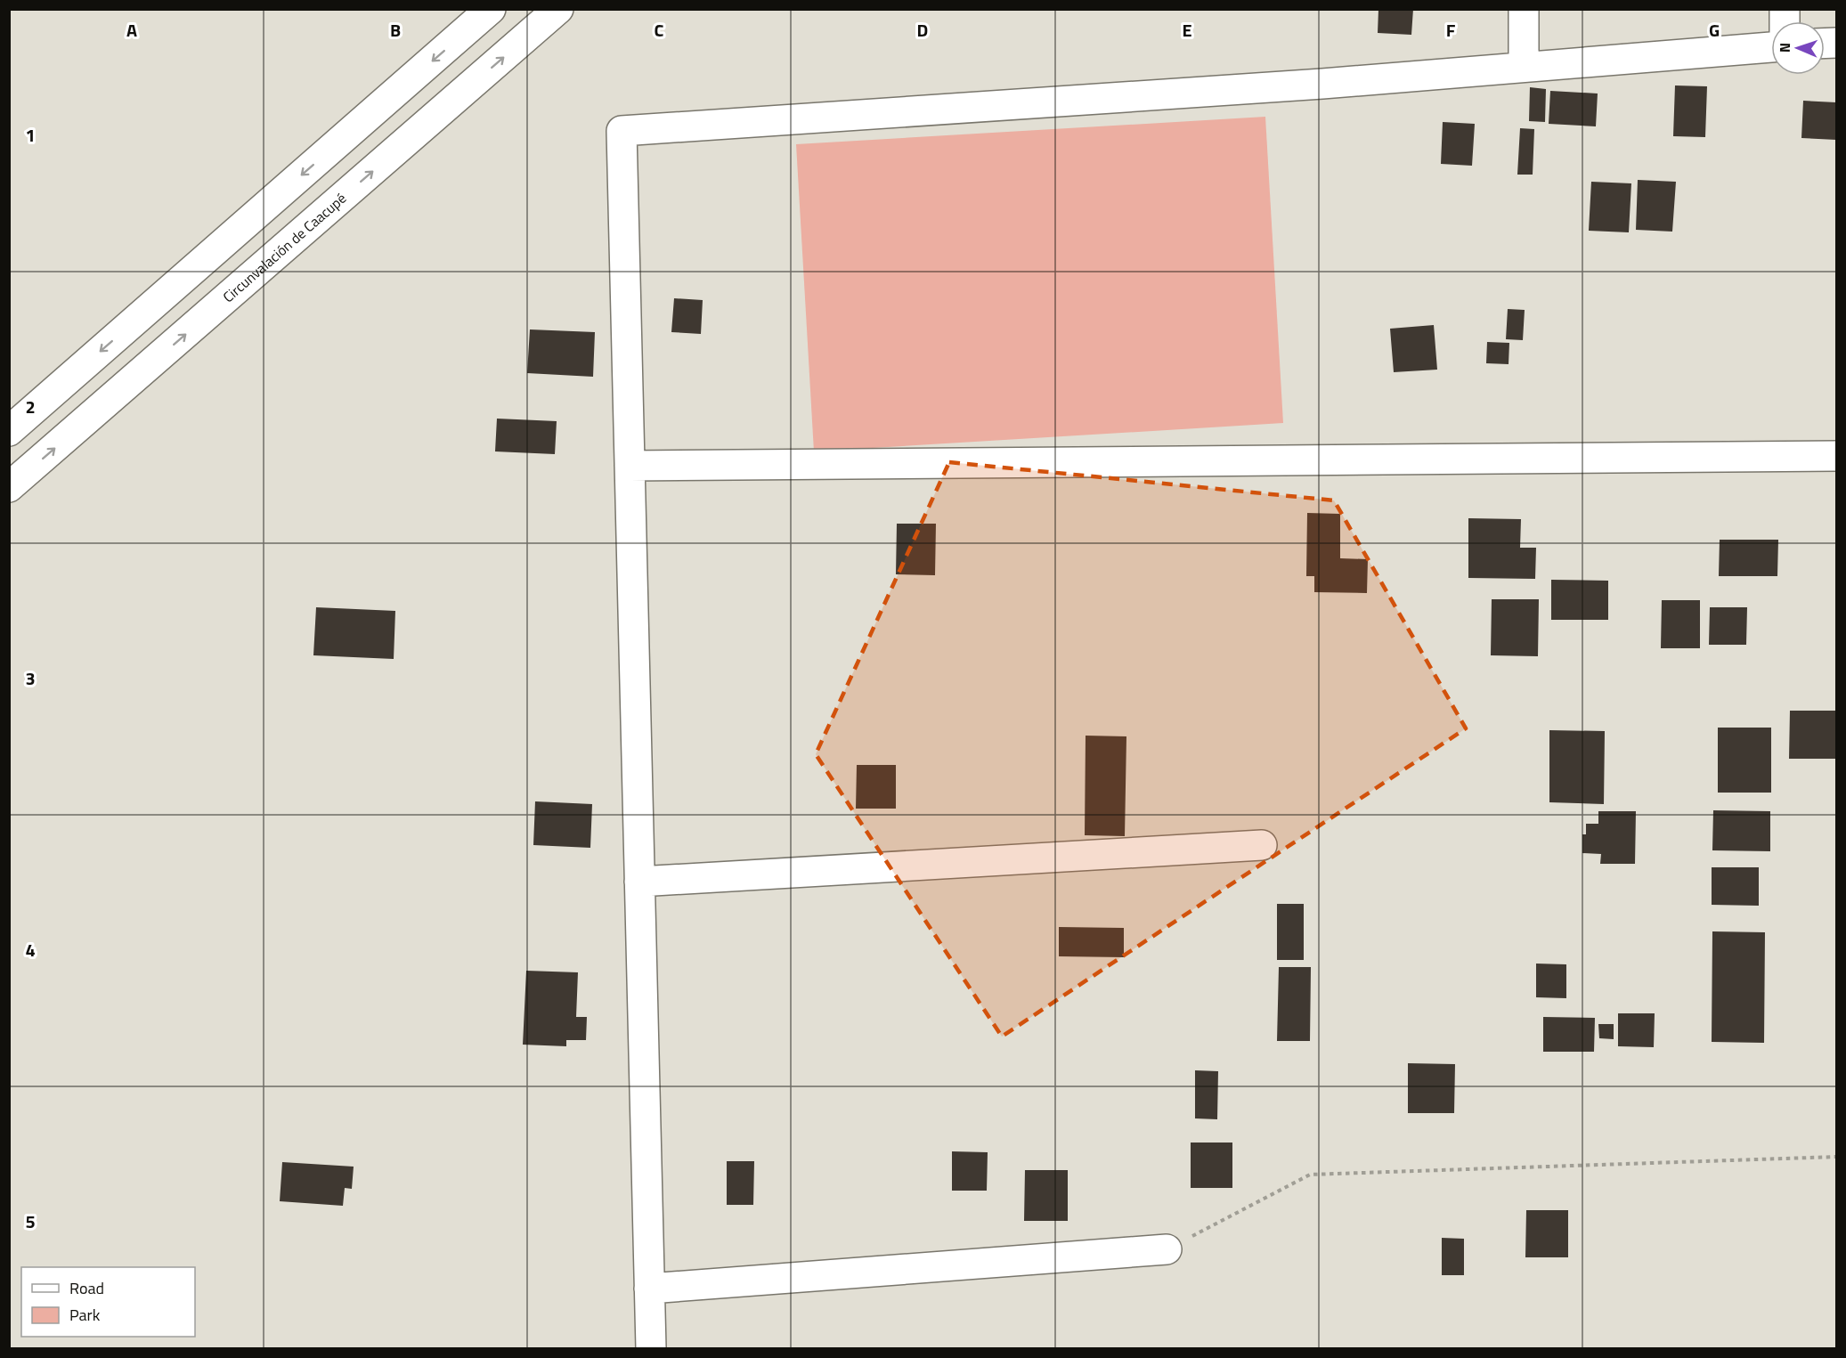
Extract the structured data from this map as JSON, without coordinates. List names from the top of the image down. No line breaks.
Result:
{"streets":{"main road":["Circunvalación de Caacupé"]},"legend":["Road","Park"],"north":"left","grid":{"columns":["A","B","C","D","E","F","G"],"rows":["1","2","3","4","5"]}}
